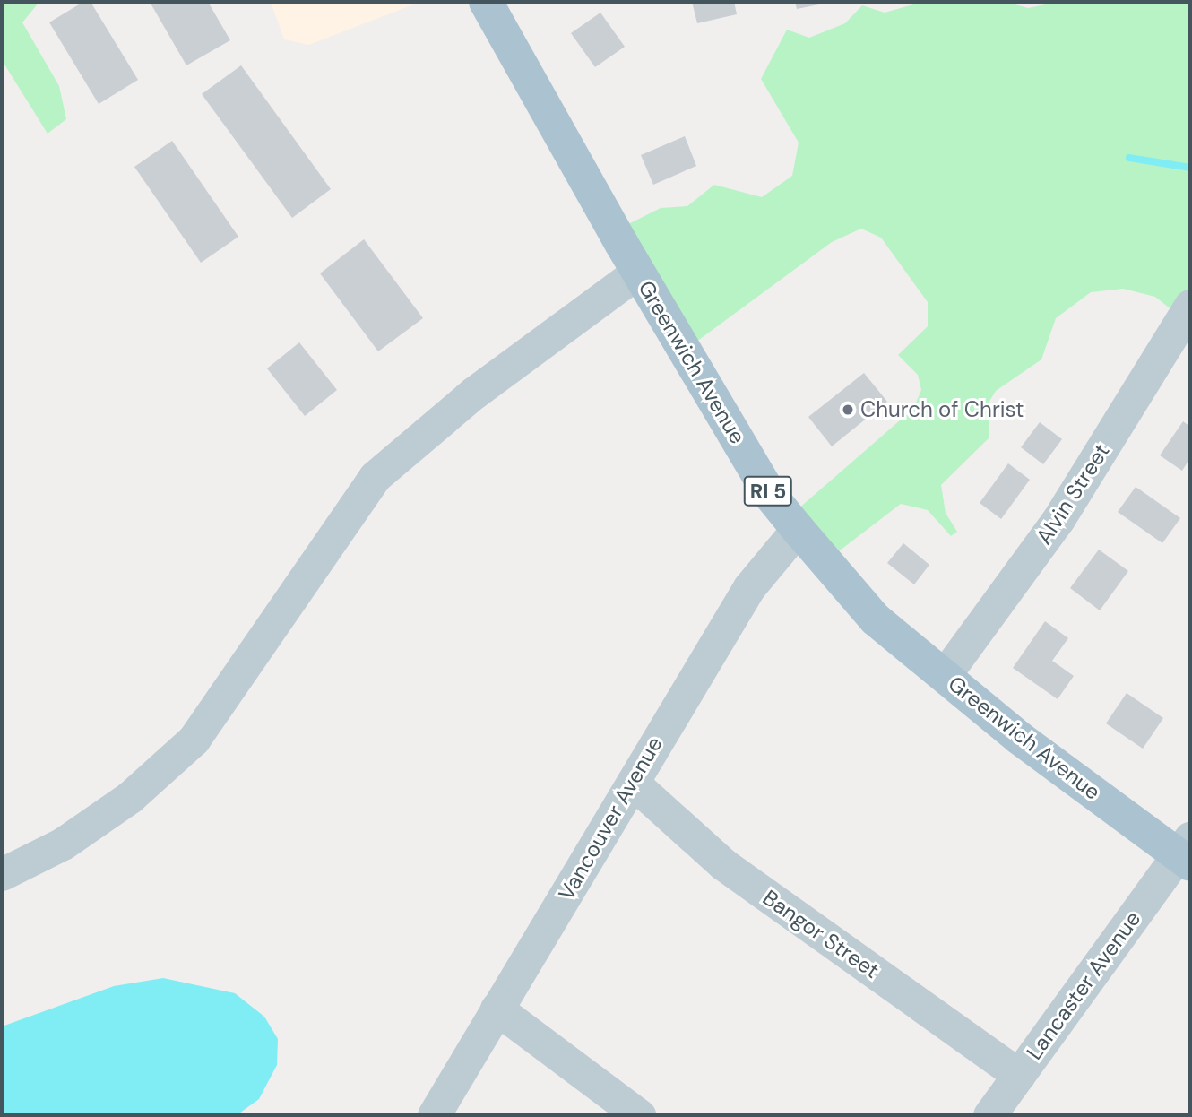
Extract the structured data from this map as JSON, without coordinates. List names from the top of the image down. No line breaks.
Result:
{"streets":{"main road":["Greenwich Avenue","RI 5"],"street":["Alvin Street","Vancouver Avenue","Bangor Street","Lancaster Avenue"]},"crossings":[["Greenwich Avenue","Alvin Street"],["Greenwich Avenue","Vancouver Avenue"],["Greenwich Avenue","Lancaster Avenue"],["Vancouver Avenue","Bangor Street"],["Bangor Street","Lancaster Avenue"]],"places":["Church of Christ"]}
